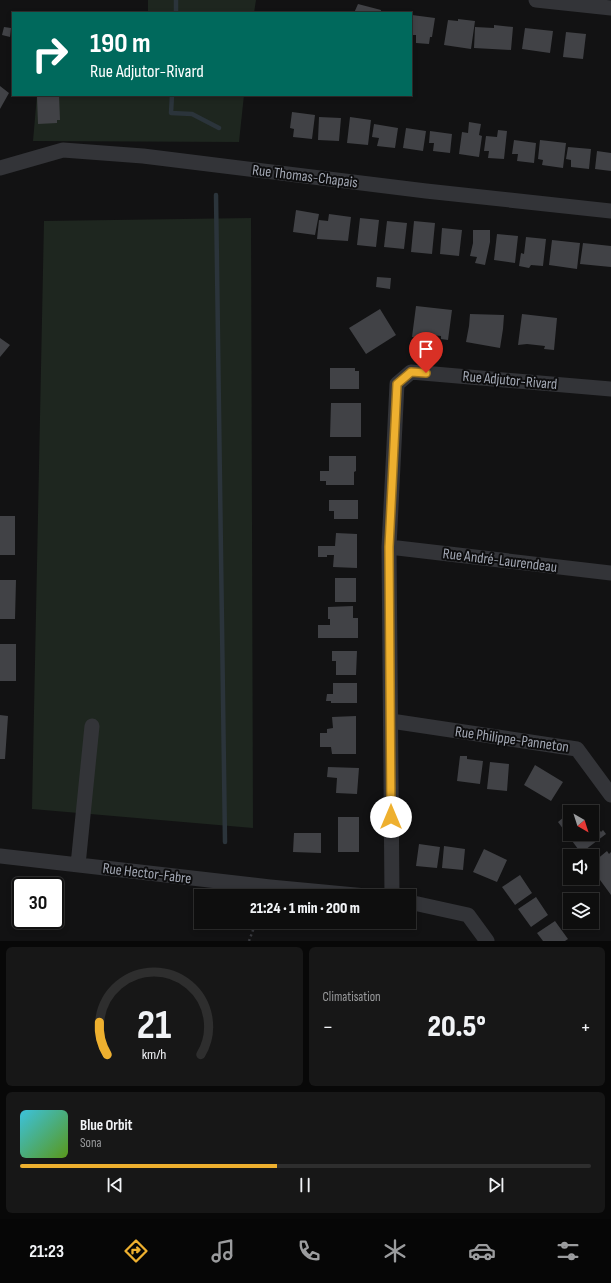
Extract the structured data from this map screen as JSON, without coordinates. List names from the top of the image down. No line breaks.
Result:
{"streets":{"street":["Rue Thomas-Chapais","Rue Adjutor-Rivard","Rue André-Laurendeau","Rue Philippe-Panneton","Rue Hector-Fabre"]},"crossings":[["Rue Adjutor-Rivard","Rue André-Laurendeau"],["Rue Adjutor-Rivard","Rue Philippe-Panneton"]],"north":"bottom right","page":{"turn":["190 m","Rue Adjutor-Rivard"],"limit":"30","trip":"21:24 · 1 min · 200 m","tile":"Climatisation","heat":["−","20.5°","+"],"song":["Blue Orbit","Sona"],"tabs":"21:23","gauge":["21","km/h"]}}
